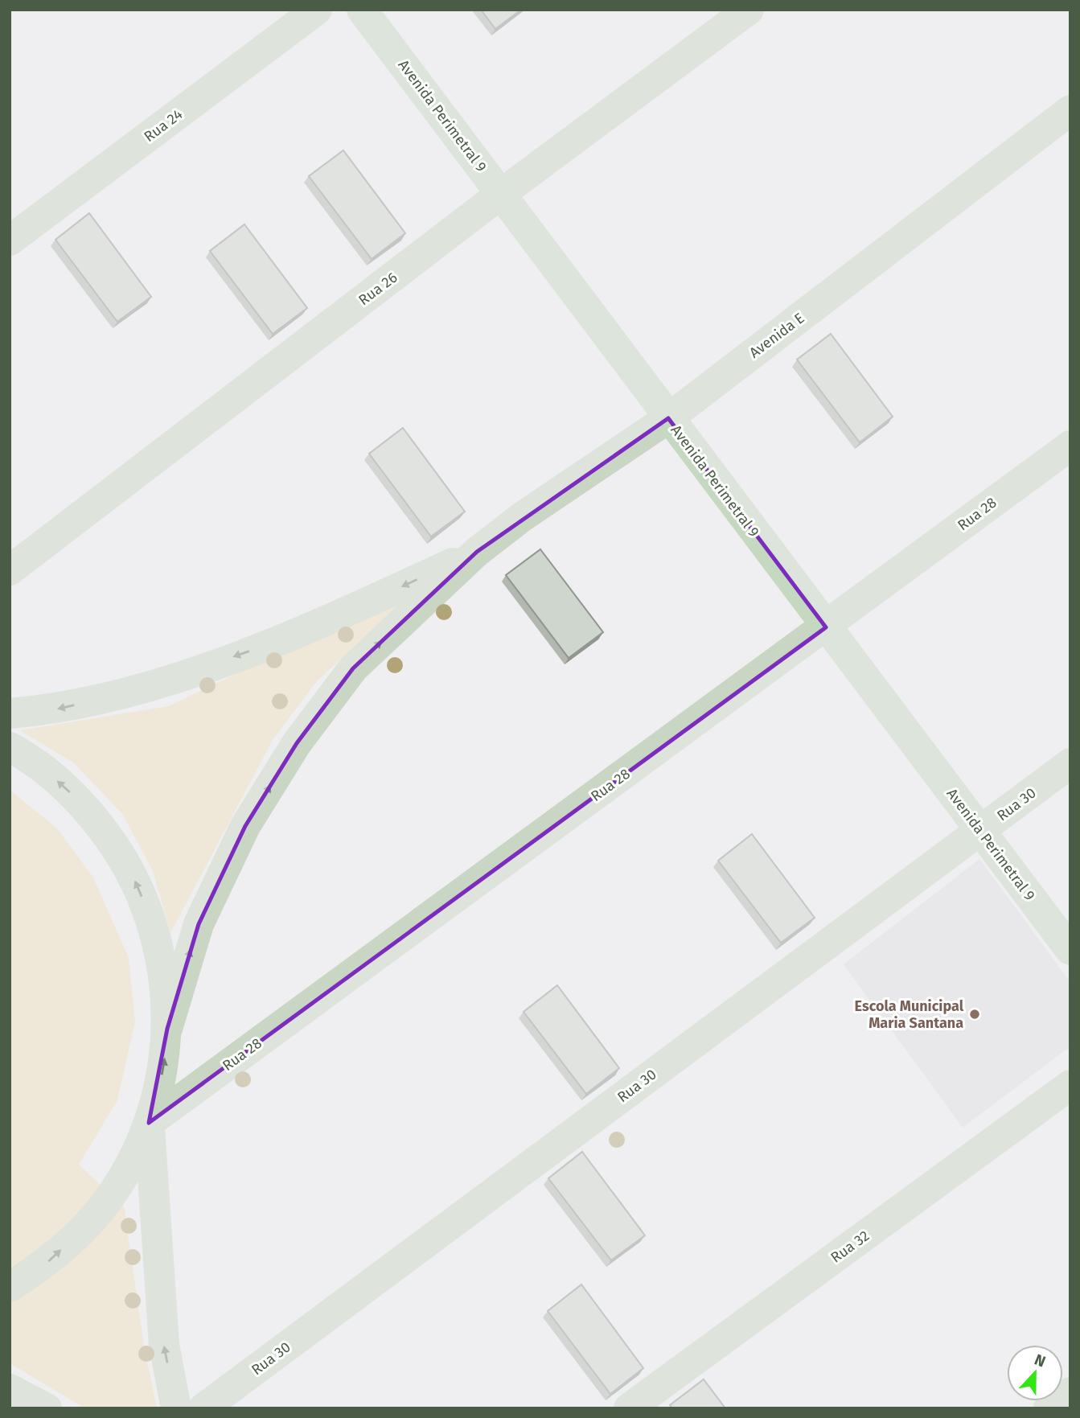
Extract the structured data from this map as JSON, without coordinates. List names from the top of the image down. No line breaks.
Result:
{"streets":{"main road":["Avenida Perimetral 9"],"street":["Rua 24","Rua 26","Avenida E","Rua 28","Rua 30","Rua 32"]},"crossings":[["Avenida Perimetral 9","Rua 26"],["Avenida Perimetral 9","Avenida E"],["Avenida Perimetral 9","Rua 28"],["Avenida Perimetral 9","Rua 30"]],"places":["Escola Municipal Maria Santana"],"north":"top"}
